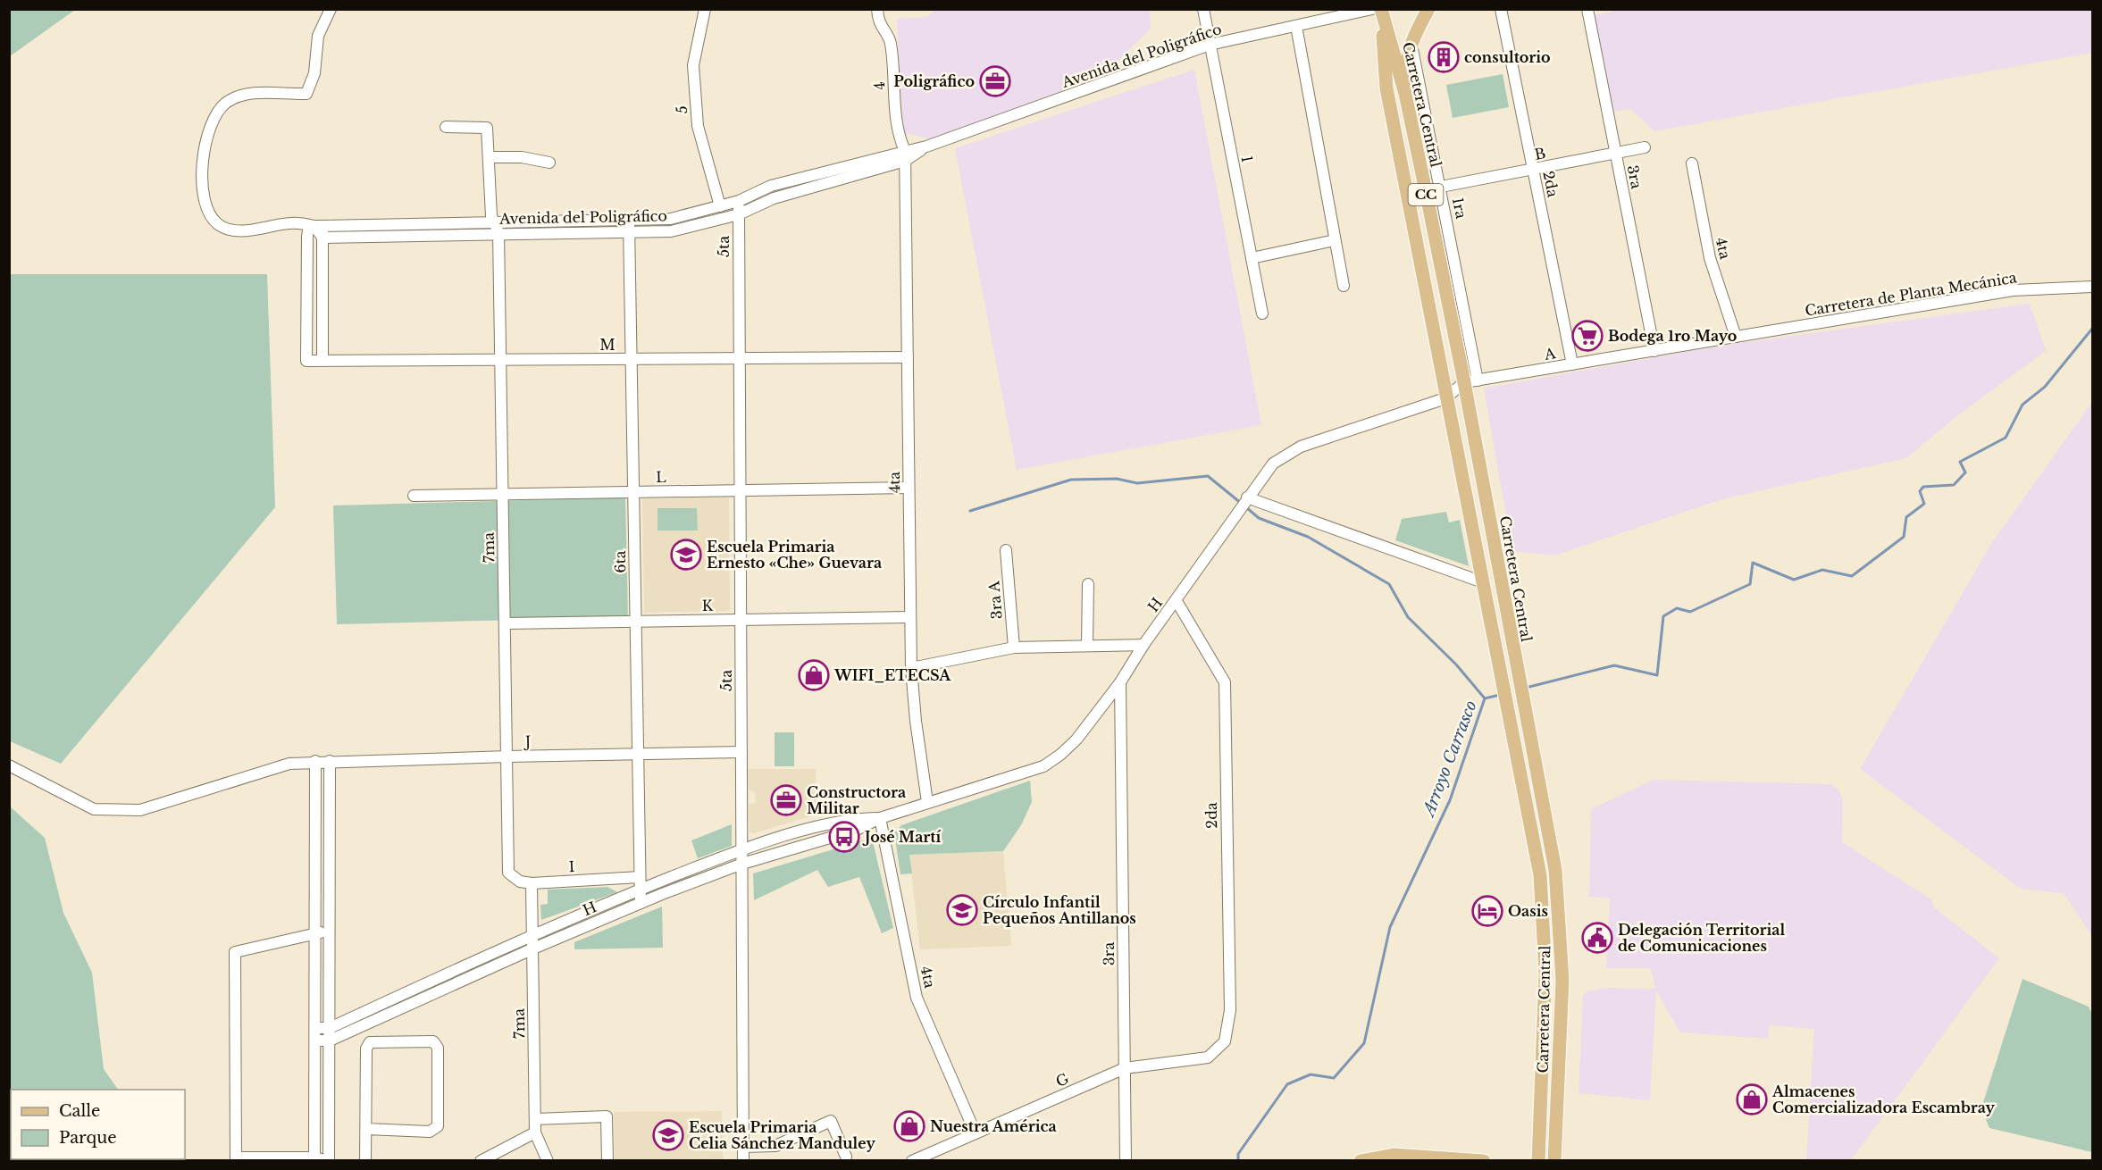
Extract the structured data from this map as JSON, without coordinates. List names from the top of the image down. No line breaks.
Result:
{"streets":{"main road":["Carretera Central","CC"],"street":["Avenida del Poligráfico","4","5","B","1","3ra","2da","1ra","5ta","4ta","Carretera de Planta Mecánica","M","A","L","7ma","6ta","3ra A","H","K","J","I","G"]},"crossings":[["Avenida del Poligráfico","4"],["Avenida del Poligráfico","5"],["Avenida del Poligráfico","1"],["Avenida del Poligráfico","5ta"],["Avenida del Poligráfico","4ta"],["Avenida del Poligráfico","M"],["Avenida del Poligráfico","7ma"],["Avenida del Poligráfico","6ta"],["4","4ta"],["Carretera Central","1ra"],["Carretera Central","A"],["Carretera Central","H"],["B","3ra"],["B","2da"],["B","1ra"],["3ra","A"],["3ra","H"],["3ra","G"],["2da","A"],["2da","H"],["2da","G"],["1ra","A"],["5ta","M"],["5ta","L"],["5ta","H"],["5ta","K"],["5ta","J"],["4ta","Carretera de Planta Mecánica"],["4ta","M"],["4ta","A"],["4ta","L"],["4ta","H"],["4ta","K"],["4ta","G"],["Carretera de Planta Mecánica","A"],["M","7ma"],["M","6ta"],["L","7ma"],["L","6ta"],["7ma","H"],["7ma","K"],["7ma","J"],["7ma","I"],["6ta","H"],["6ta","K"],["6ta","J"],["6ta","I"]],"water":["Arroyo Carrasco"],"places":{"building":["consultorio"],"office":["Poligráfico","Constructora Militar"],"supermarket":["Bodega 1ro Mayo"],"school or university":["Escuela Primaria Ernesto «Che» Guevara","Círculo Infantil Pequeños Antillanos","Escuela Primaria Celia Sánchez Manduley"],"shop":["WIFI_ETECSA","Almacenes Comercializadora Escambray","Nuestra América"],"bus stop":["José Martí"],"hotel":["Oasis"],"public building":["Delegación Territorial de Comunicaciones"]},"legend":["Calle","Parque"]}
